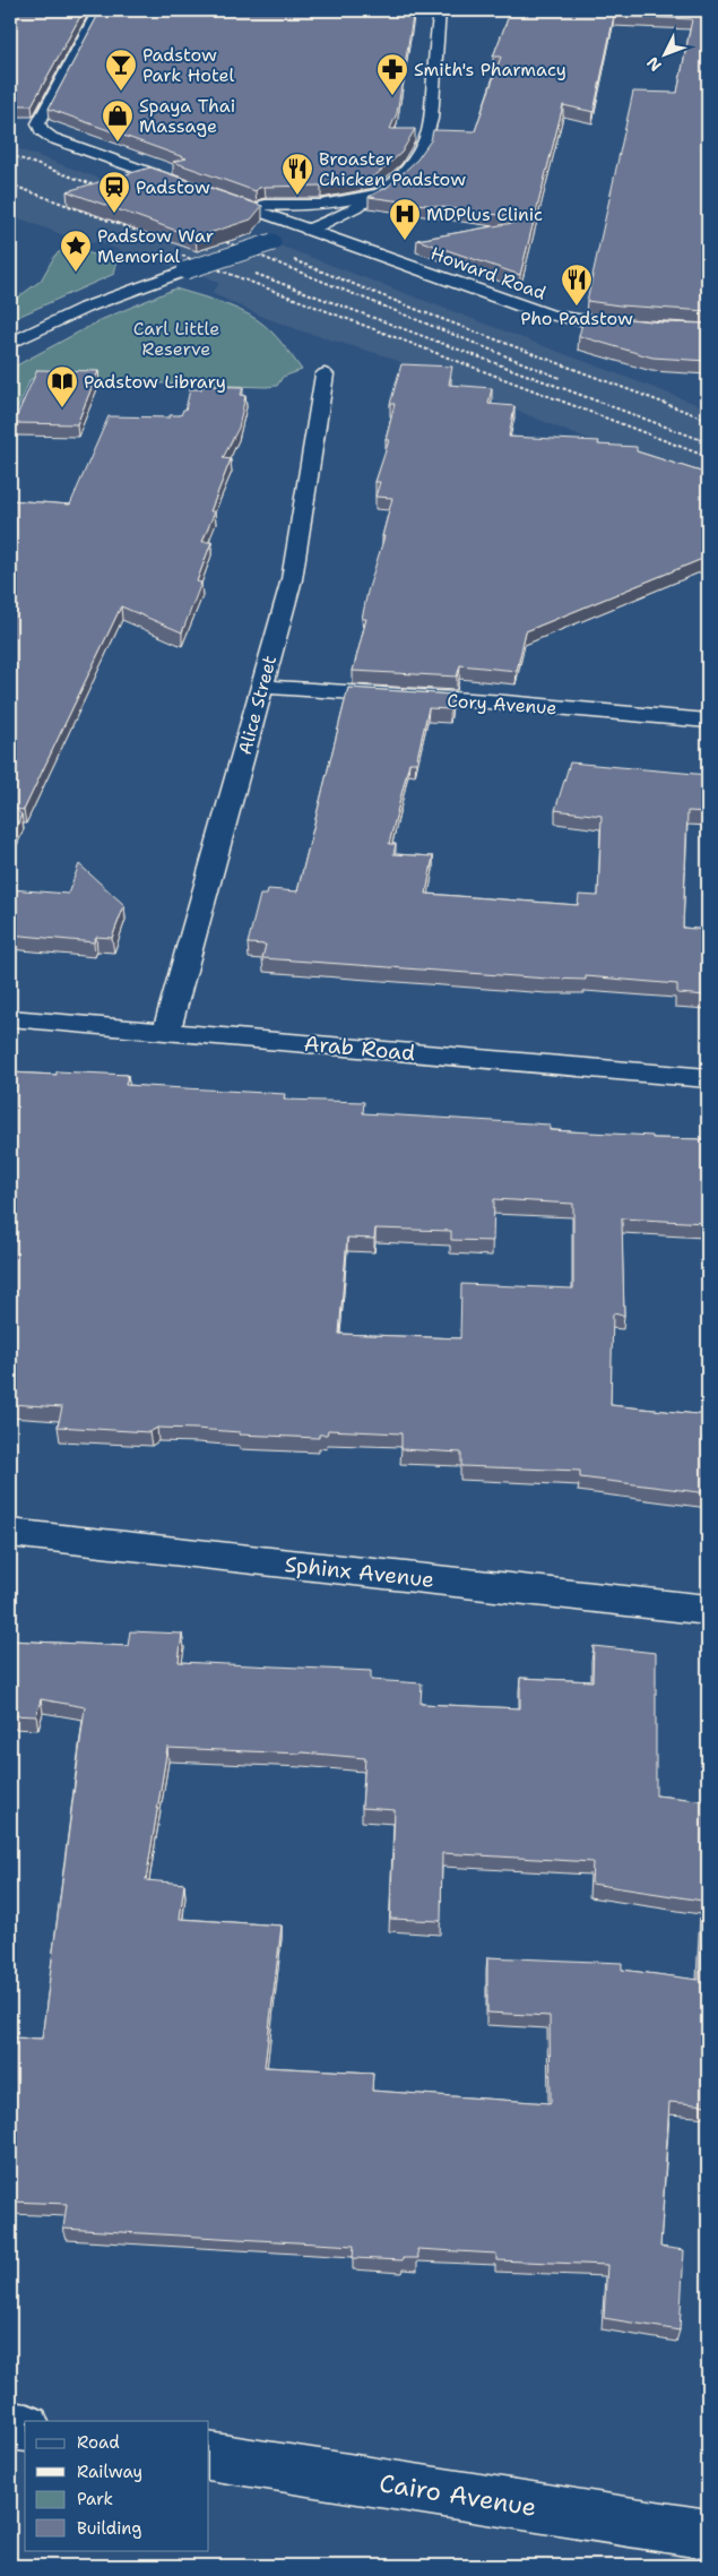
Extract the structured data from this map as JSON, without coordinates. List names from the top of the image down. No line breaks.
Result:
{"streets":{"street":["Howard Road","Cory Avenue","Alice Street","Arab Road","Sphinx Avenue","Cairo Avenue"]},"crossings":[["Cory Avenue","Alice Street"],["Alice Street","Arab Road"]],"parks":["Carl Little Reserve"],"places":{"bar":["Padstow Park Hotel"],"pharmacy":["Smith's Pharmacy"],"shop":["Spaya Thai Massage"],"restaurant":["Broaster Chicken Padstow","Pho Padstow"],"station":["Padstow"],"hospital":["MDPlus Clinic"],"place":["Padstow War Memorial"],"library":["Padstow Library"]},"legend":["Road","Railway","Park","Building"],"north":"bottom left"}
